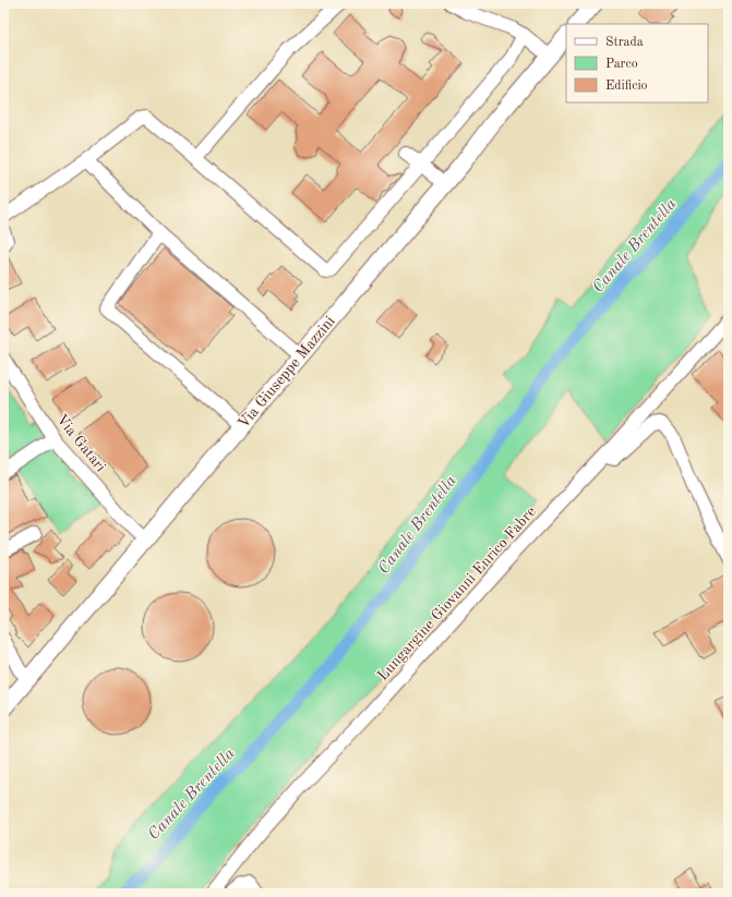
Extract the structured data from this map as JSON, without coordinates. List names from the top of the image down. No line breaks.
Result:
{"streets":{"main road":["Via Giuseppe Mazzini"],"street":["Via Gatari","Lungargine Giovanni Enrico Fabre"]},"crossings":[["Via Giuseppe Mazzini","Via Gatari"]],"water":["Canale Brentella"],"legend":["Strada","Parco","Edificio"]}
